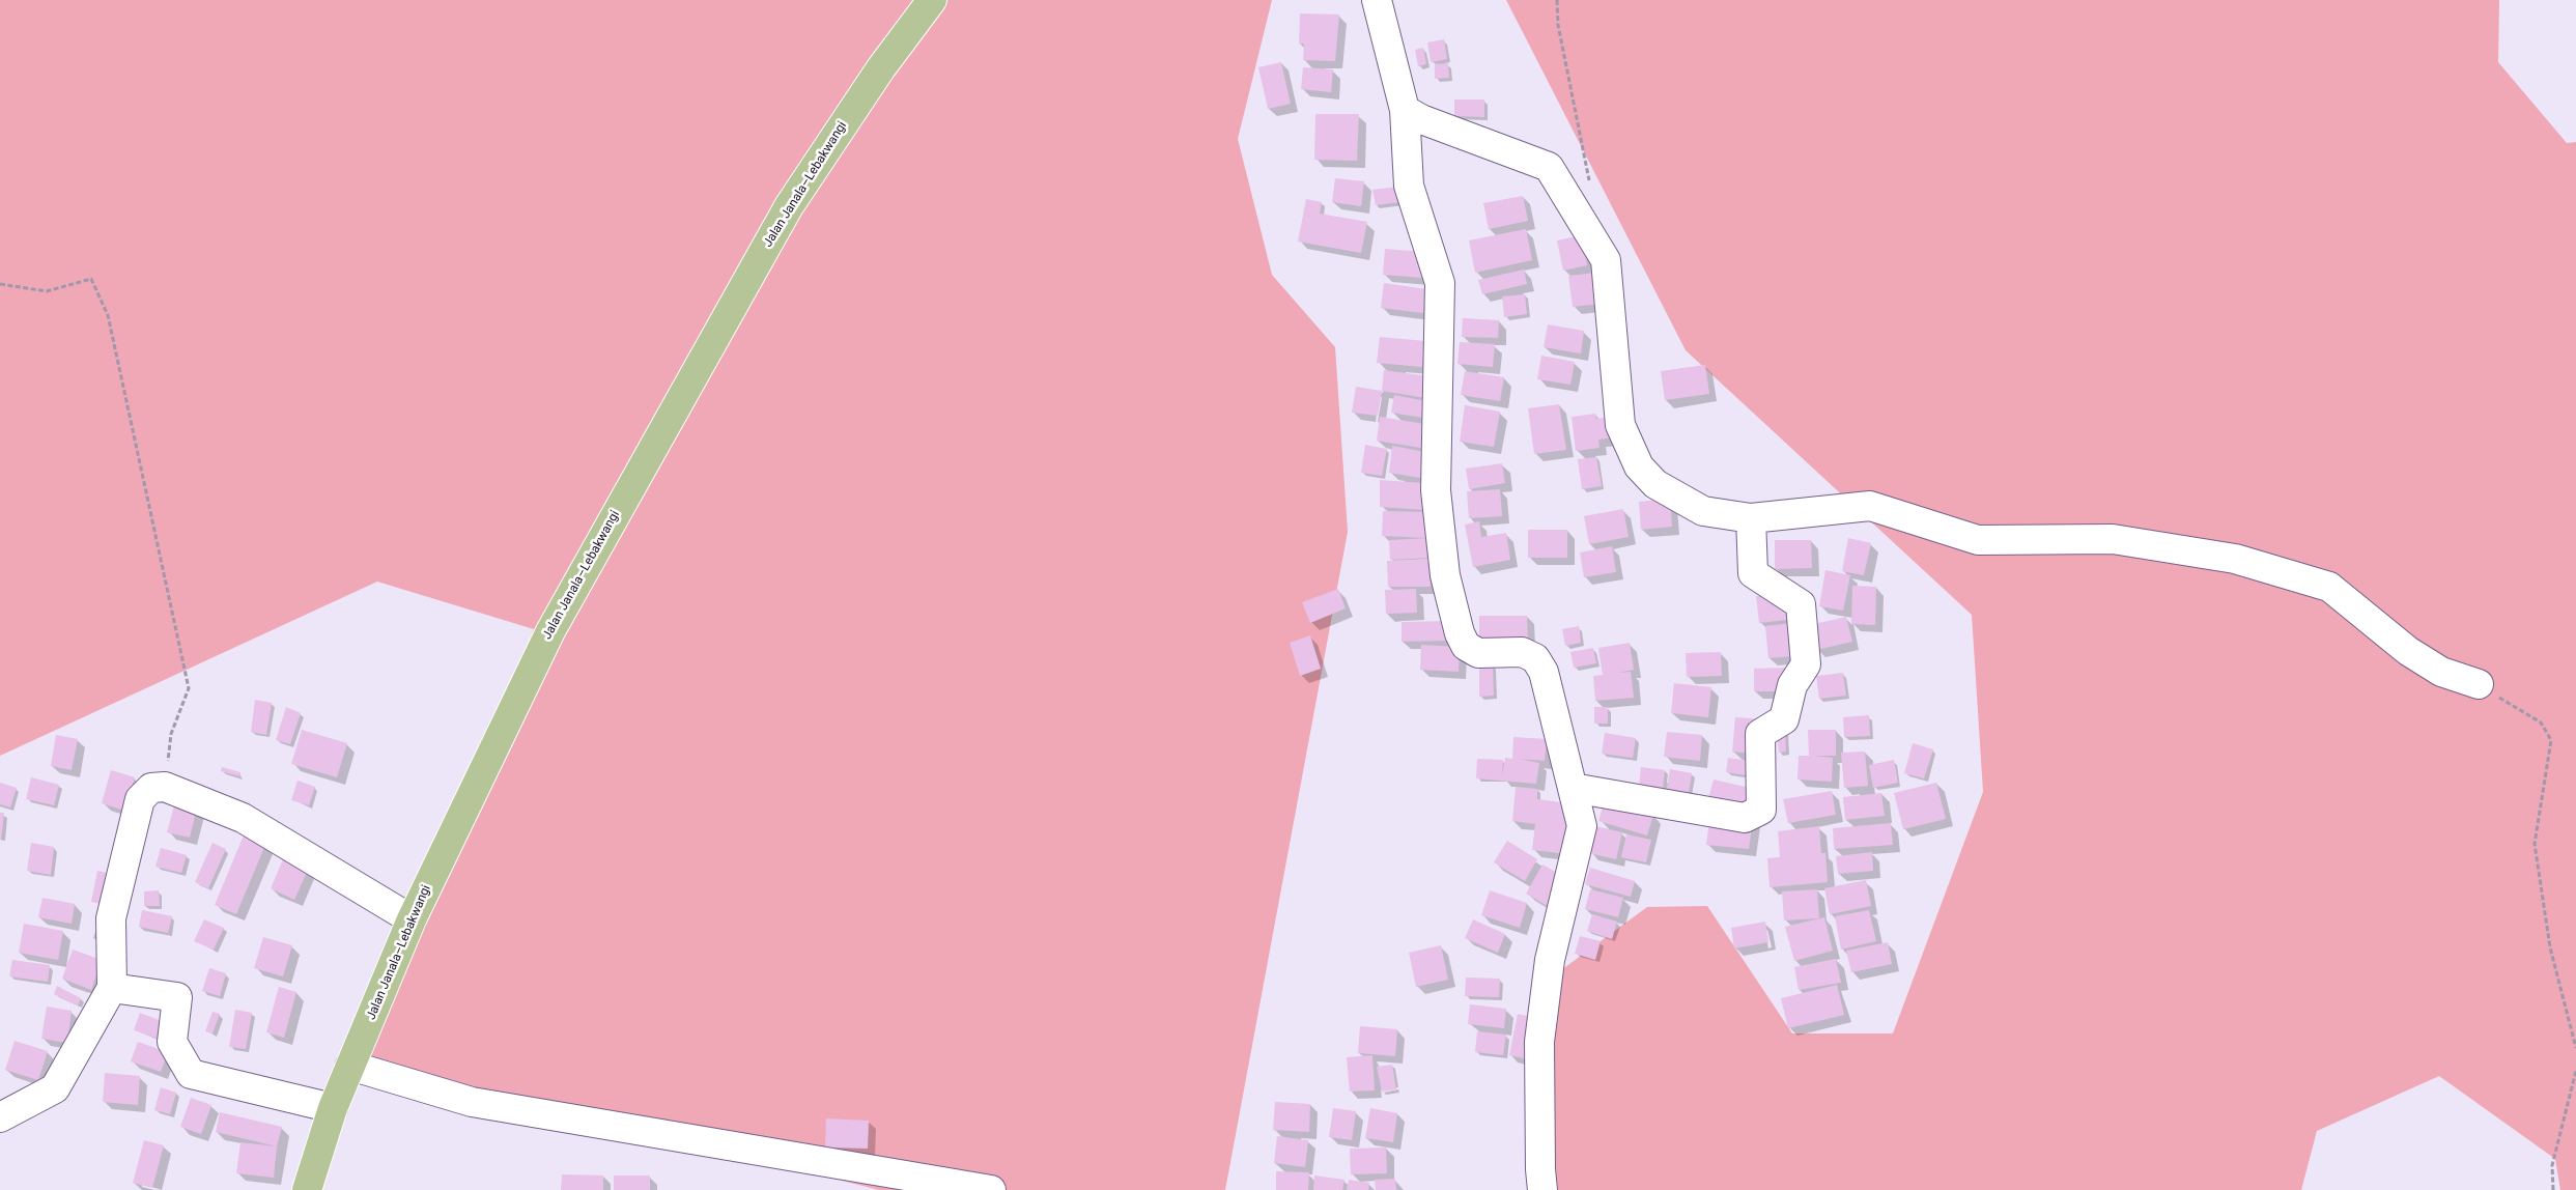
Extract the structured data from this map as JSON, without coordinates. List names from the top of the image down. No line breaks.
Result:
{"streets":{"main road":["Jalan Janala–Lebakwangi"]}}
